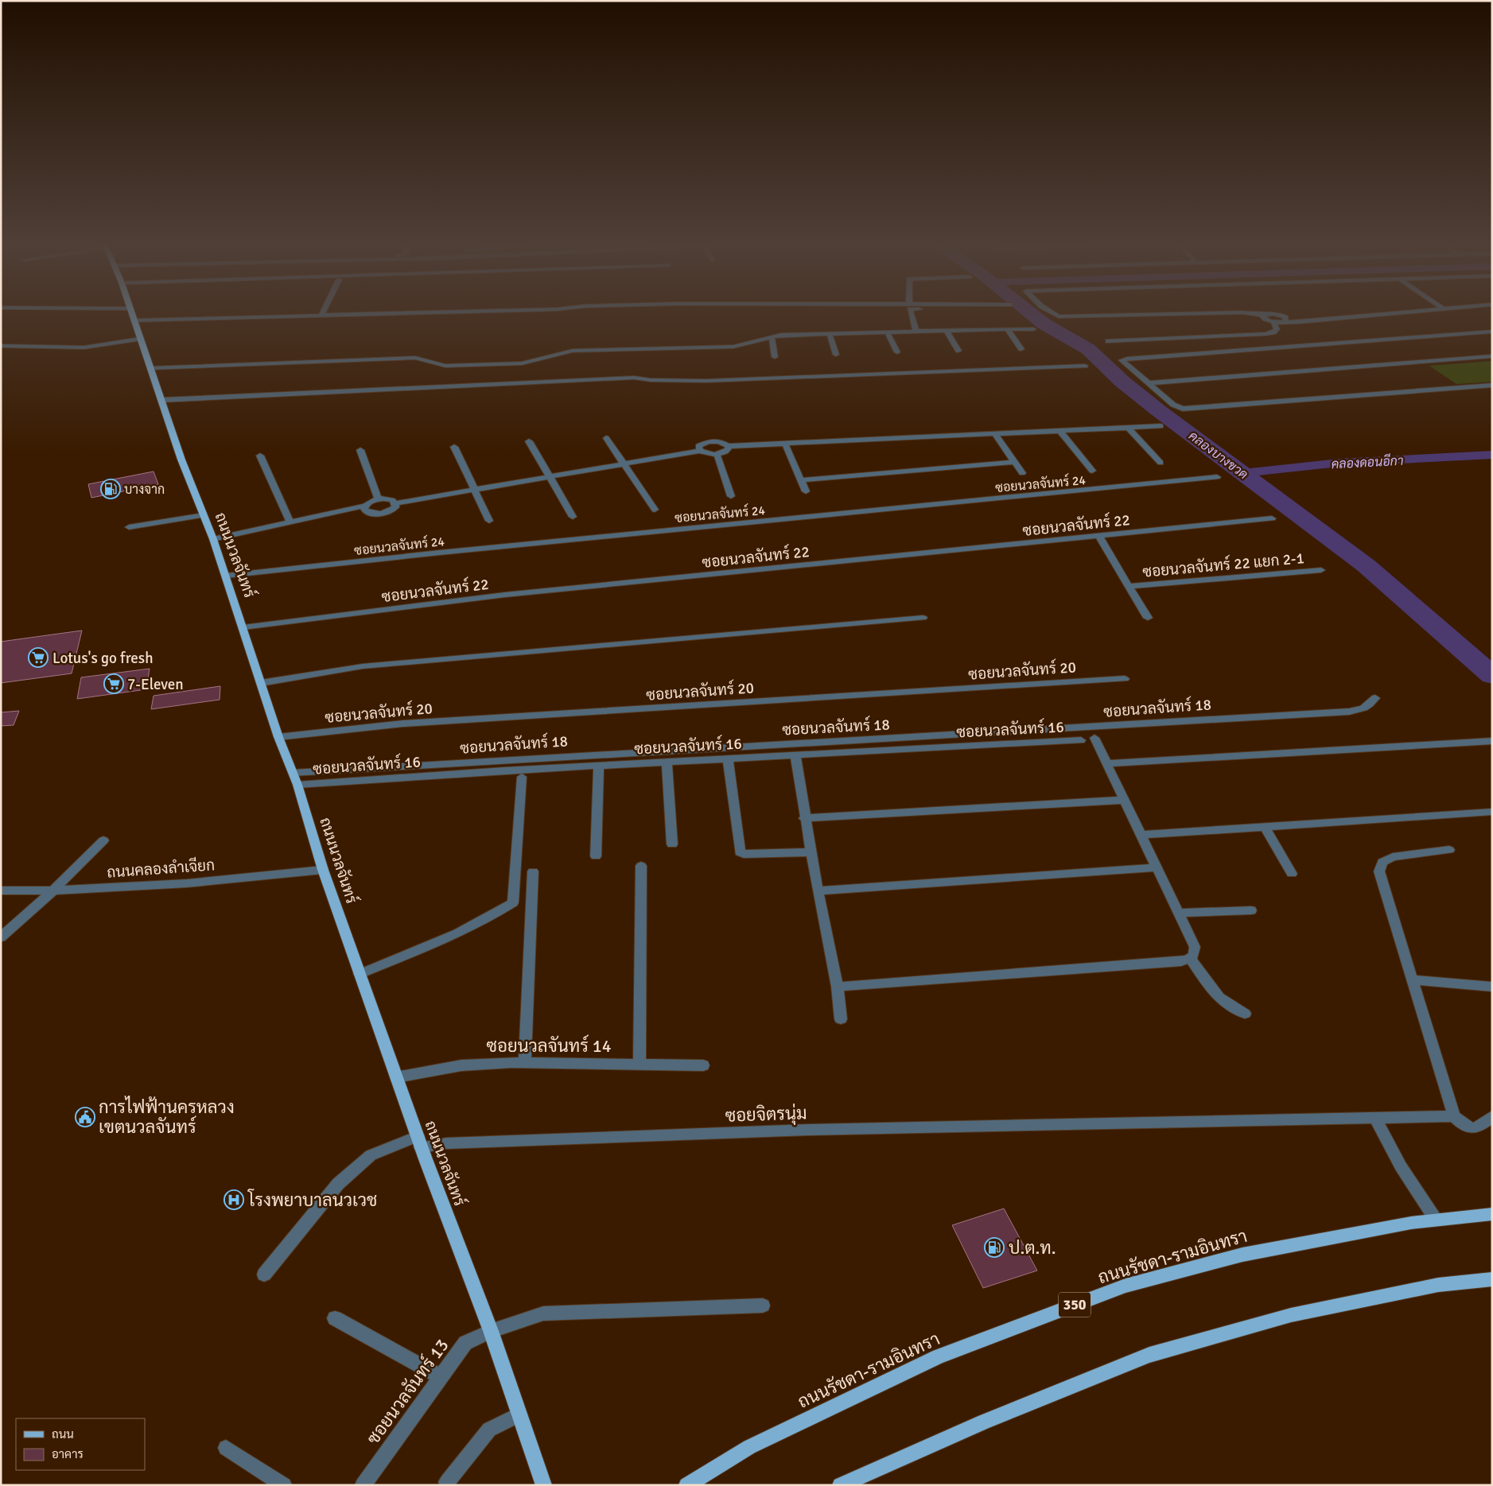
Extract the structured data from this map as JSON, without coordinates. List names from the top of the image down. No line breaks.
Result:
{"streets":{"main road":["ถนนนวลจันทร์","ถนนรัชดา-รามอินทรา","350"],"street":["ซอยนวลจันทร์ 24","ซอยนวลจันทร์ 22","ซอยนวลจันทร์ 22 แยก 2-1","ซอยนวลจันทร์ 20","ซอยนวลจันทร์ 18","ซอยนวลจันทร์ 16","ถนนคลองลำเจียก","ซอยนวลจันทร์ 14","ซอยจิตรนุ่ม","ซอยนวลจันทร์ 13"]},"crossings":[["ซอยนวลจันทร์ 24","ถนนนวลจันทร์"],["ซอยนวลจันทร์ 22","ถนนนวลจันทร์"],["ถนนนวลจันทร์","ซอยนวลจันทร์ 20"],["ถนนนวลจันทร์","ซอยนวลจันทร์ 18"],["ถนนนวลจันทร์","ซอยนวลจันทร์ 16"],["ถนนนวลจันทร์","ถนนคลองลำเจียก"],["ถนนนวลจันทร์","ซอยนวลจันทร์ 14"],["ถนนนวลจันทร์","ซอยจิตรนุ่ม"],["ถนนนวลจันทร์","ซอยนวลจันทร์ 13"]],"water":["คลองบางขวด","คลองดอนอีกา"],"places":{"fuel station":["บางจาก","ป.ต.ท."],"supermarket":["Lotus's go fresh","7-Eleven"],"public building":["การไฟฟ้านครหลวง เขตนวลจันทร์"],"hospital":["โรงพยาบาลนวเวช"]},"legend":["ถนน","อาคาร"]}
